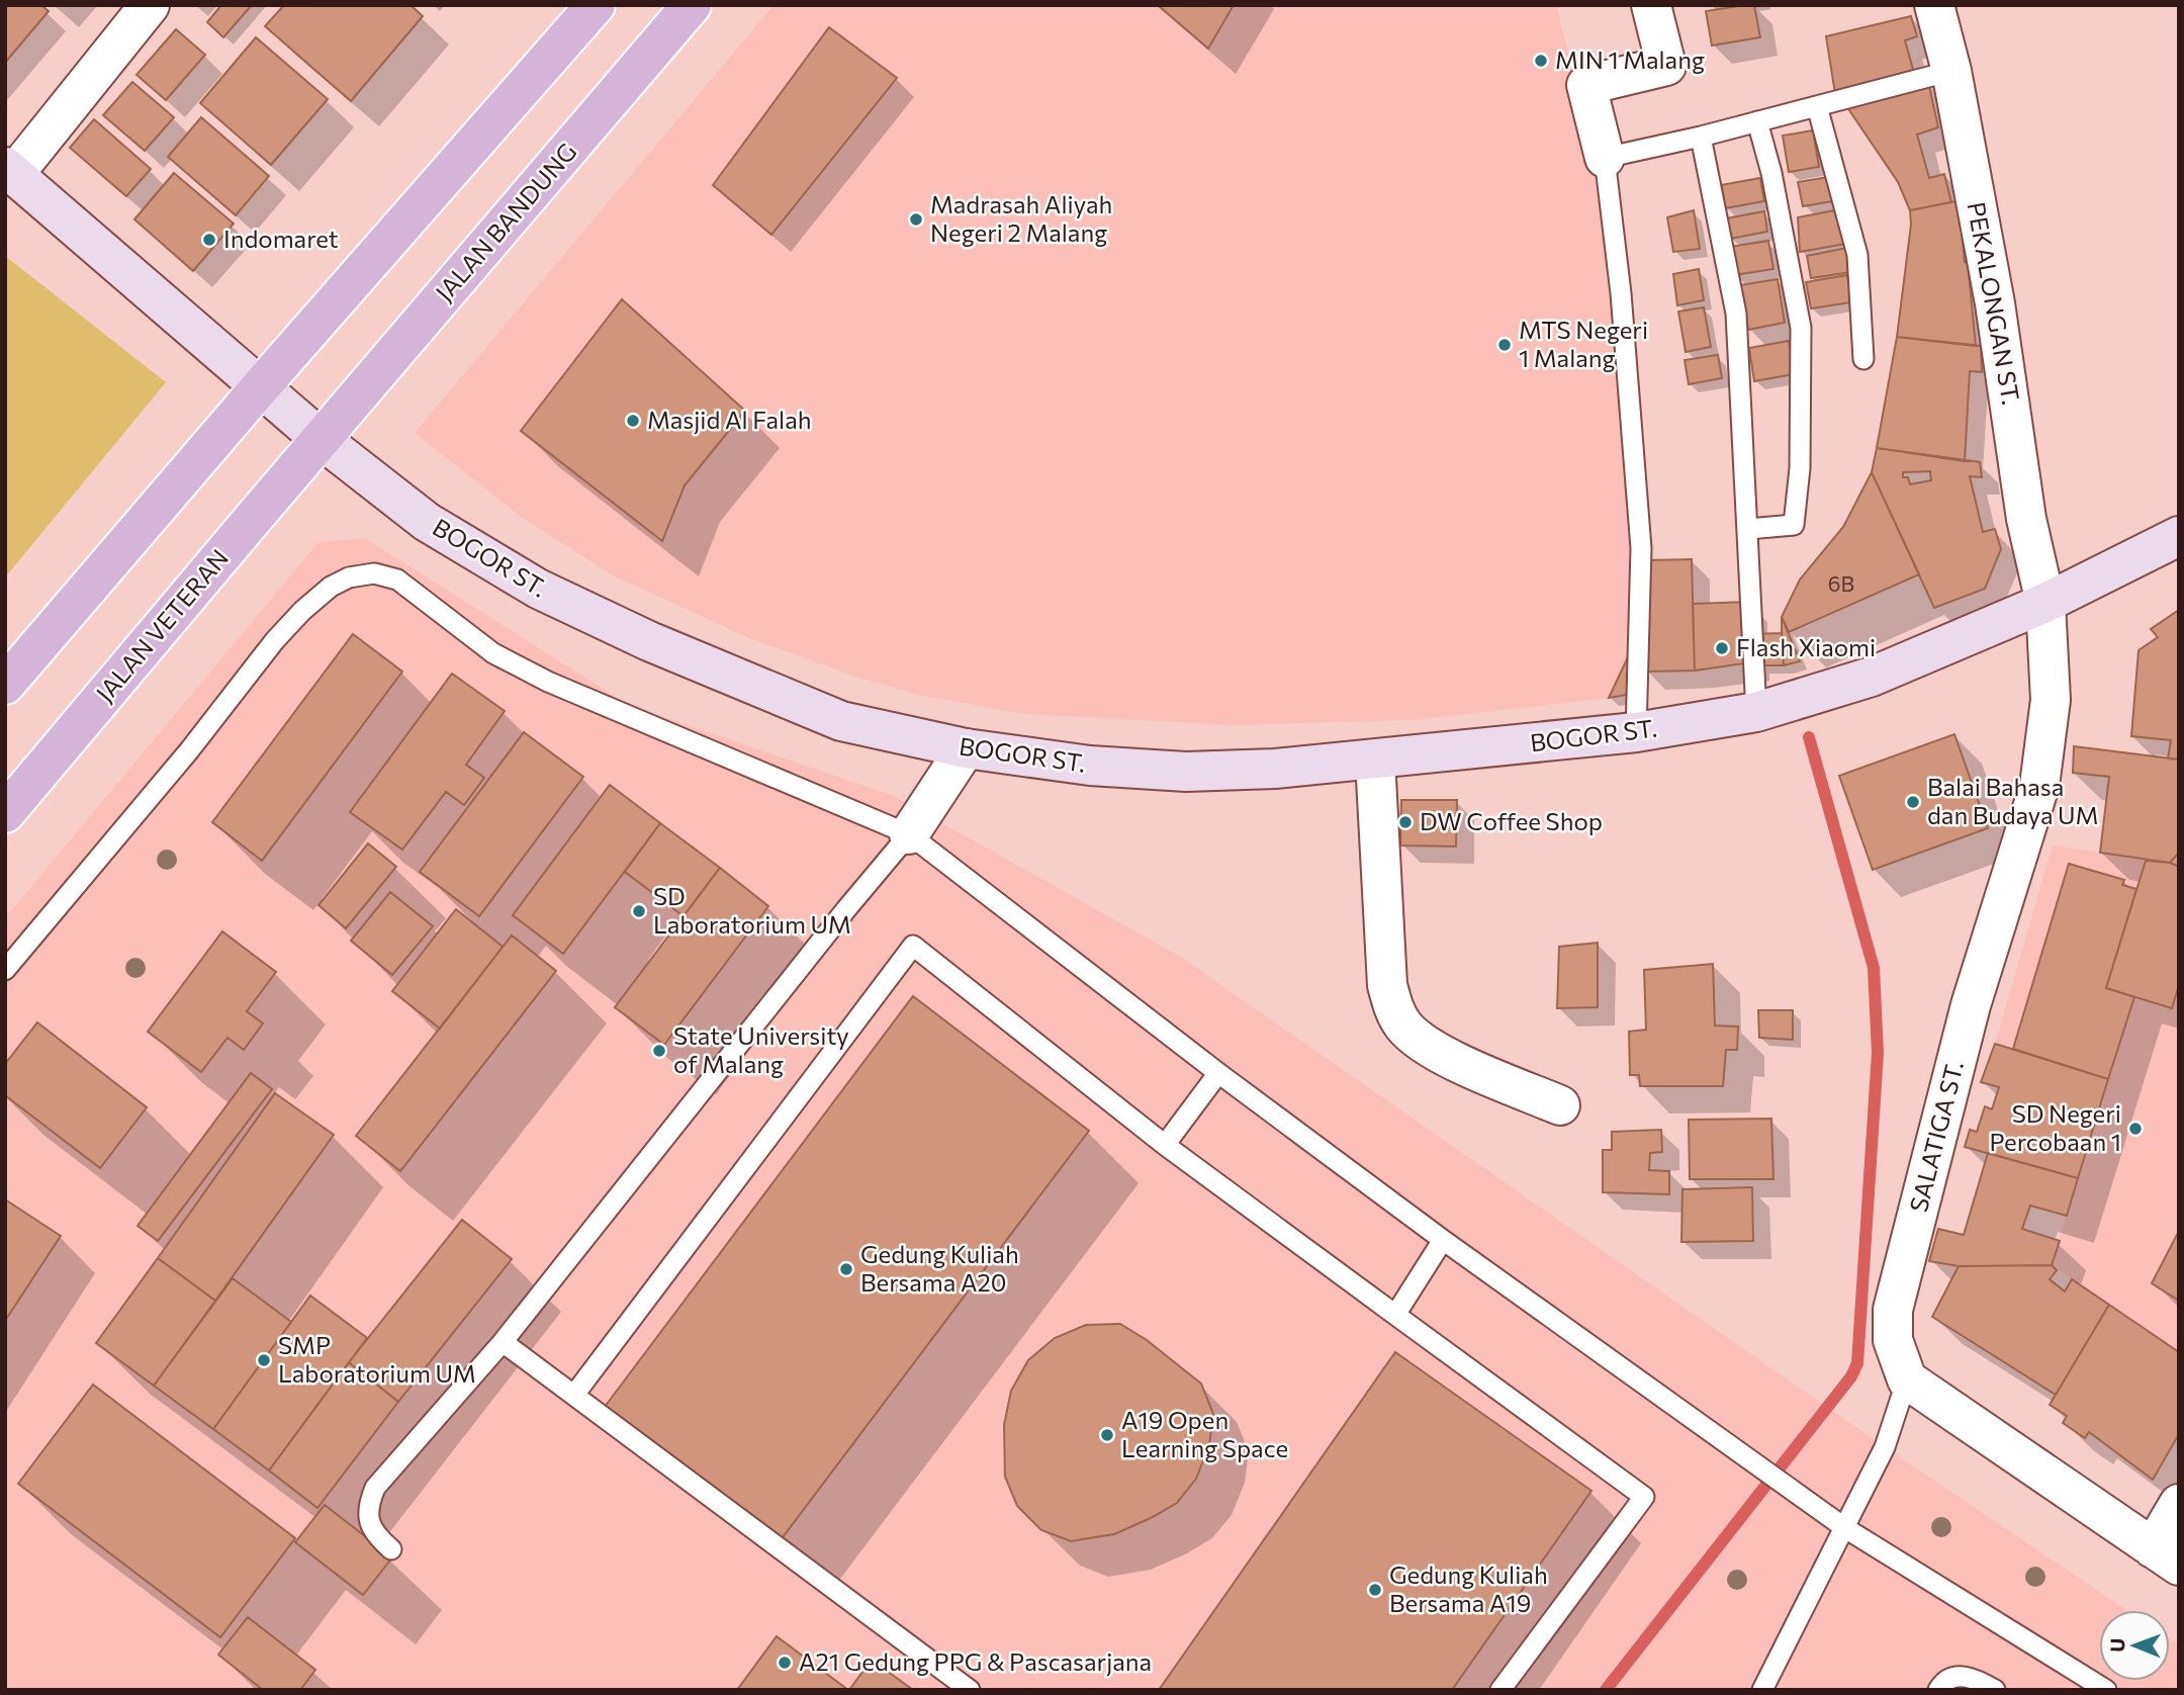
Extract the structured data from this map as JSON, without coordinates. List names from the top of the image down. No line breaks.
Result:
{"streets":{"main road":["JALAN BANDUNG","BOGOR ST.","JALAN VETERAN"],"street":["PEKALONGAN ST.","SALATIGA ST."]},"crossings":[["JALAN BANDUNG","BOGOR ST."],["JALAN BANDUNG","JALAN VETERAN"],["PEKALONGAN ST.","BOGOR ST."],["PEKALONGAN ST.","SALATIGA ST."],["BOGOR ST.","JALAN VETERAN"],["BOGOR ST.","SALATIGA ST."]],"places":["MIN 1 Malang","Madrasah Aliyah Negeri 2 Malang","Indomaret","MTS Negeri 1 Malang","Masjid Al Falah","Flash Xiaomi","Balai Bahasa dan Budaya UM","DW Coffee Shop","SD Laboratorium UM","State University of Malang","SD Negeri Percobaan 1","Gedung Kuliah Bersama A20","SMP Laboratorium UM","A19 Open Learning Space","Gedung Kuliah Bersama A19","A21 Gedung PPG & Pascasarjana"],"house_numbers":["6B"],"north":"left"}
